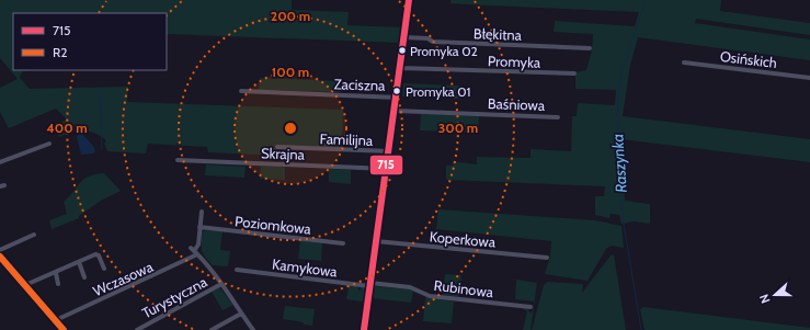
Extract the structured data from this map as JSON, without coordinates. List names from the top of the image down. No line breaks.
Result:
{"streets":{"street":["Błękitna","Osińskich","Promyka","Zaciszna","Baśniowa","Familijna","Skrajna","Poziomkowa","Koperkowa","Kamykowa","Wczasowa","Rubinowa","Turystyczna"]},"crossings":[["Kamykowa","Rubinowa"]],"water":["Raszynka"],"places":["Promyka 02","Promyka 01"],"lines":["transit line 715","transit line R2"],"legend":["715","R2"],"north":"left","rings":["200 m","100 m","300 m","400 m"]}
